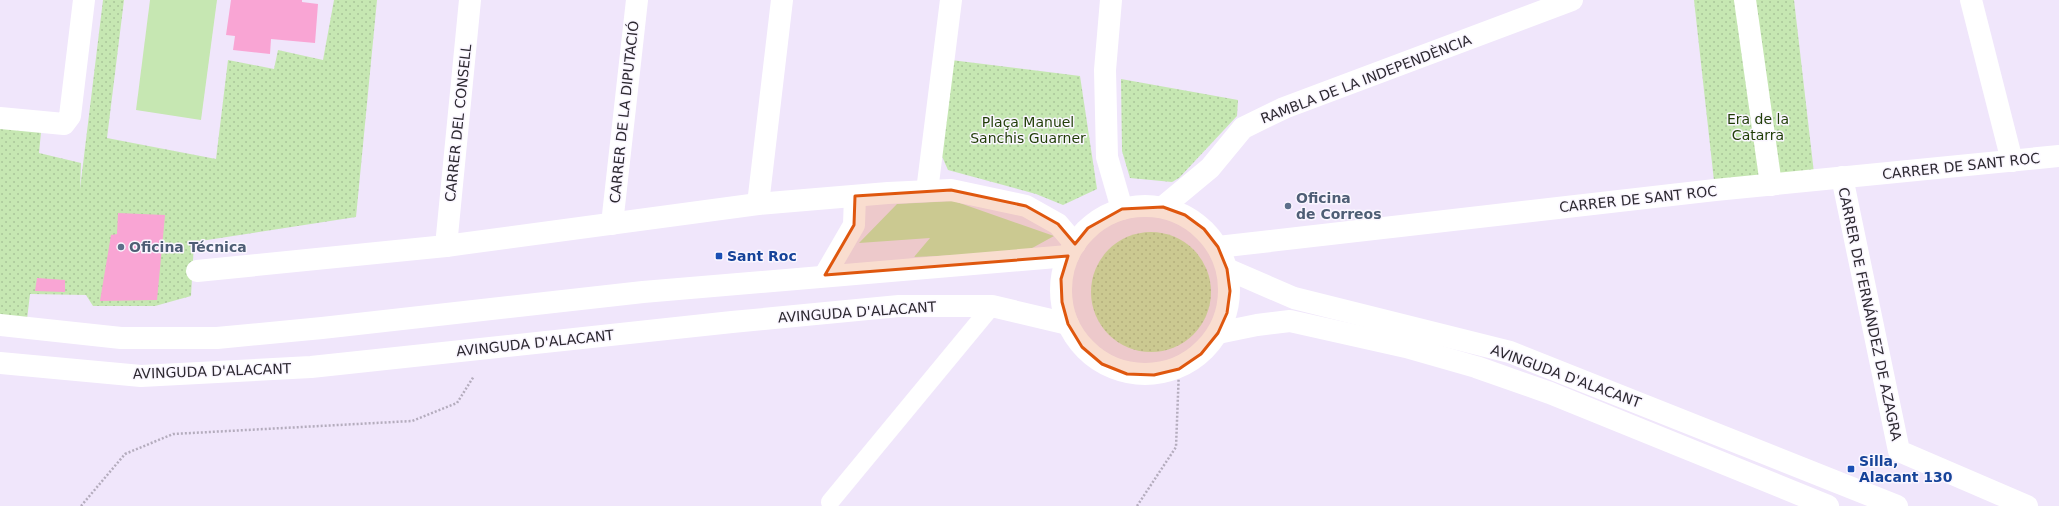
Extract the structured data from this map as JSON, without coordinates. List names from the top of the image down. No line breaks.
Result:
{"streets":{"street":["RAMBLA DE LA INDEPENDÈNCIA","CARRER DE LA DIPUTACIÓ","CARRER DEL CONSELL","CARRER DE SANT ROC","AVINGUDA D'ALACANT","CARRER DE FERNÁNDEZ DE AZAGRA"]},"crossings":[["CARRER DE SANT ROC","CARRER DE FERNÁNDEZ DE AZAGRA"]],"parks":["Era de la Catarra","Plaça Manuel Sanchis Guarner"],"places":{"other":["Oficina de Correos","Oficina Técnica"],"transit":["Sant Roc","Silla, Alacant 130"]}}
